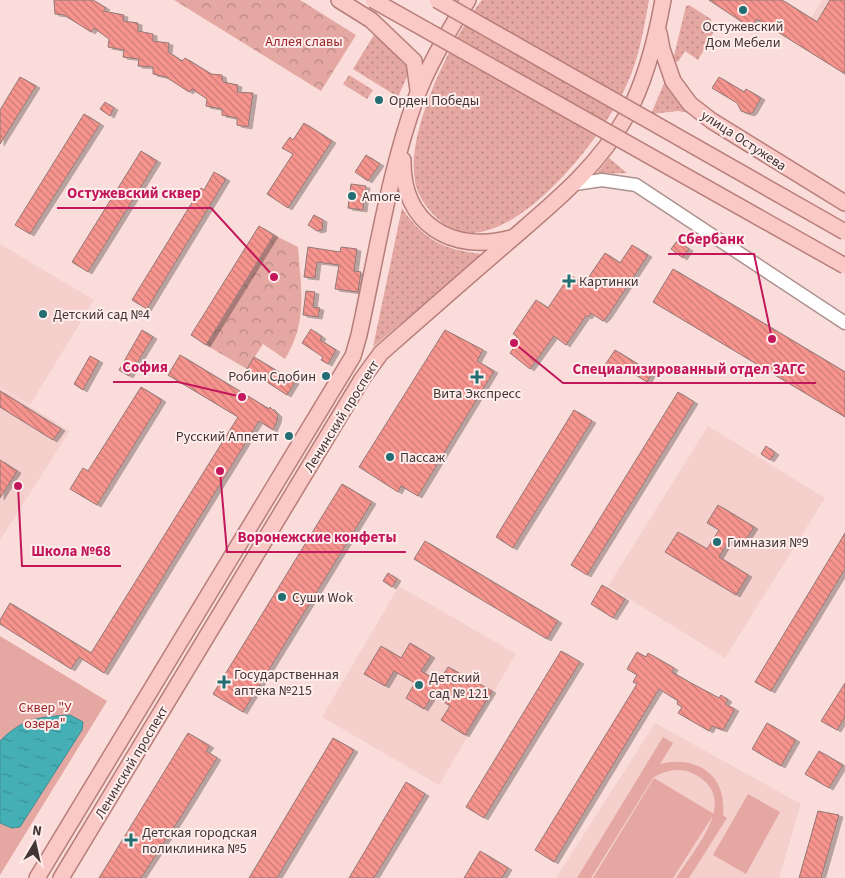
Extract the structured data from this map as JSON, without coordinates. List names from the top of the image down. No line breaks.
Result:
{"streets":{"main road":["улица Остужева","Ленинский проспект"]},"crossings":[["улица Остужева","Ленинский проспект"]],"parks":["Аллея славы","Сквер \"У озера\""],"places":{"other":["Остужевский Дом Мебели","Орден Победы","Amore","Остужевский сквер","Детский сад №4","Сбербанк","Специализированный отдел ЗАГС","Робин Сдобин","София","Русский Аппетит","Пассаж","Воронежские конфеты","Школа №68","Гимназия №9","Суши Wok","Детский сад № 121"],"health":["Картинки","Вита Экспресс","Государственная аптека №215","Детская городская поликлиника №5"]},"north":"top"}
